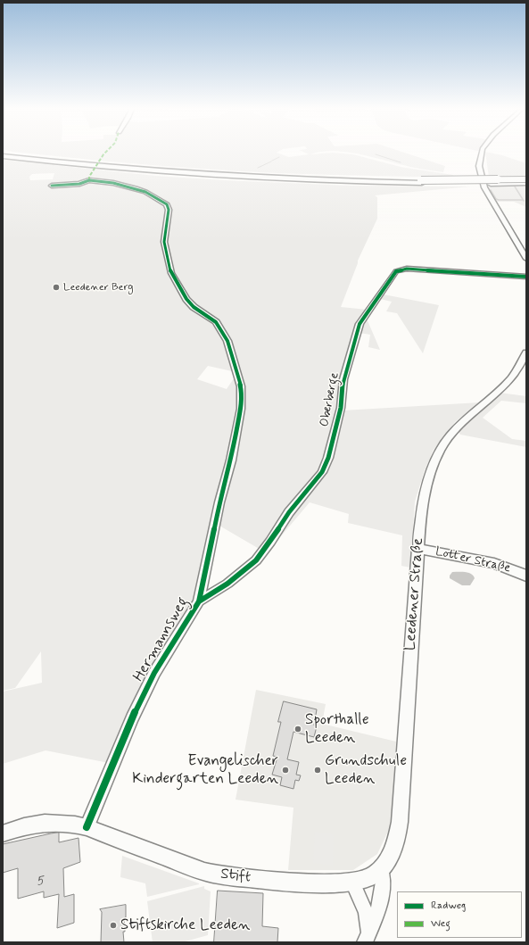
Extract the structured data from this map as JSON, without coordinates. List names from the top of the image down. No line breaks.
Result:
{"streets":{"main road":["Lotter Straße","Leedener Straße","Stift"],"street":["Oberberge","Hermannsweg"]},"crossings":[["Oberberge","Hermannsweg"],["Lotter Straße","Leedener Straße"],["Leedener Straße","Stift"],["Hermannsweg","Stift"]],"places":["Leedener Berg","Sporthalle Leeden","Evangelischer Kindergarten Leeden","Grundschule Leeden","Stiftskirche Leeden"],"house_numbers":["5"],"legend":["Radweg","Weg"]}
